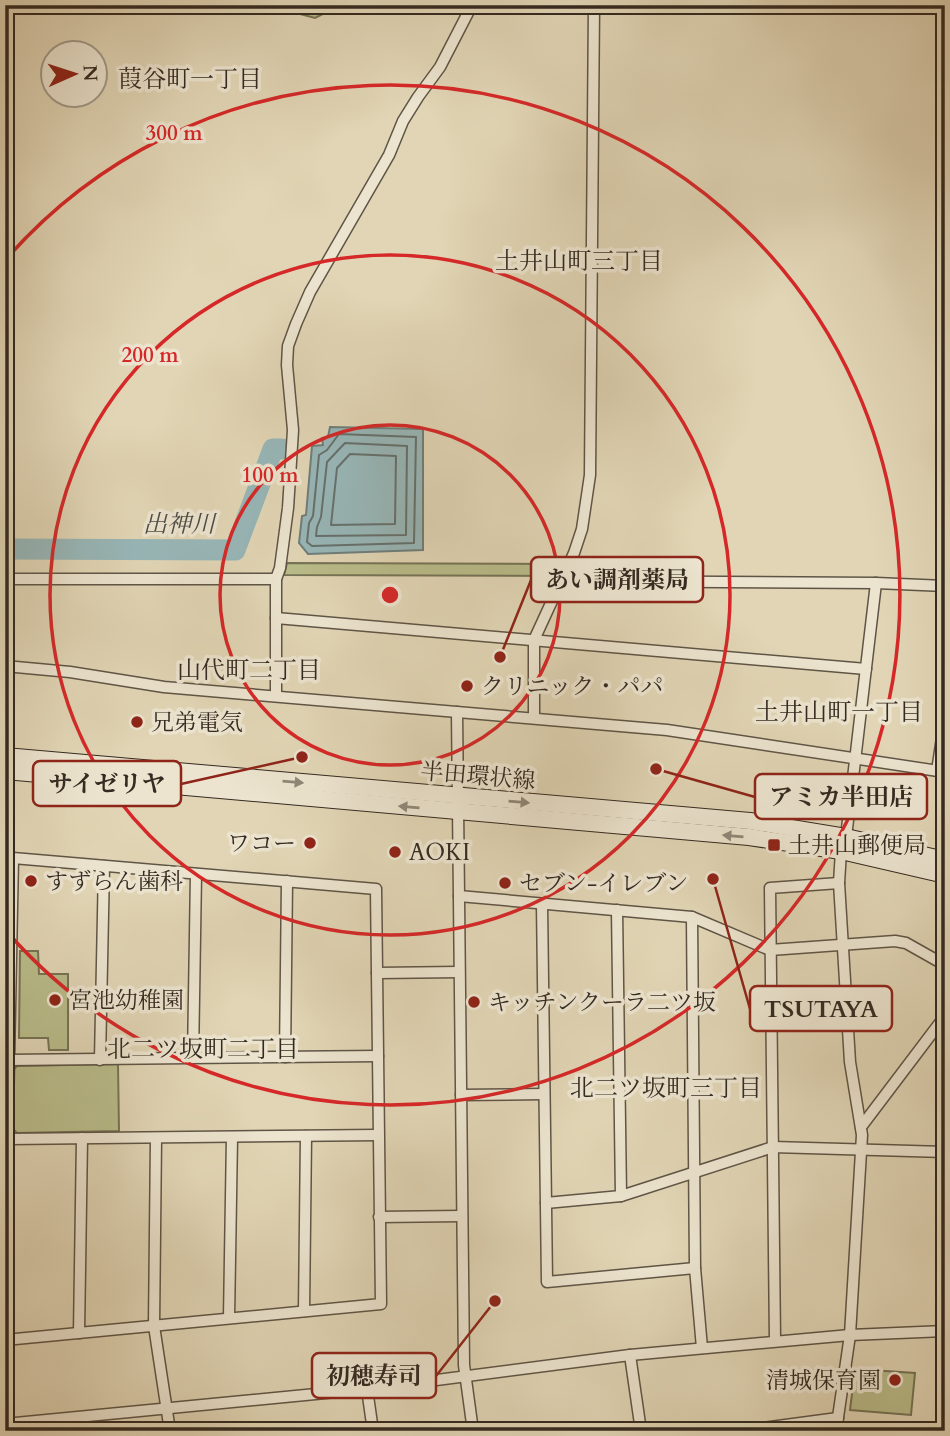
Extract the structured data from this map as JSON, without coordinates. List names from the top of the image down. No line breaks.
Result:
{"streets":{"main road":["半田環状線"]},"districts":["葭谷町一丁目","土井山町三丁目","山代町二丁目","土井山町一丁目","北二ツ坂町二丁目","北二ツ坂町三丁目"],"water":["出神川"],"places":{"other":["あい調剤薬局","クリニック・パパ","兄弟電気","サイゼリヤ","アミカ半田店","ワコー","AOKI","TSUTAYA","すずらん歯科","セブン-イレブン","宮池幼稚園","キッチンクーラ二ツ坂","初穂寿司","清城保育園"],"transit":["土井山郵便局"]},"north":"right","rings":["300 m","200 m","100 m"]}
